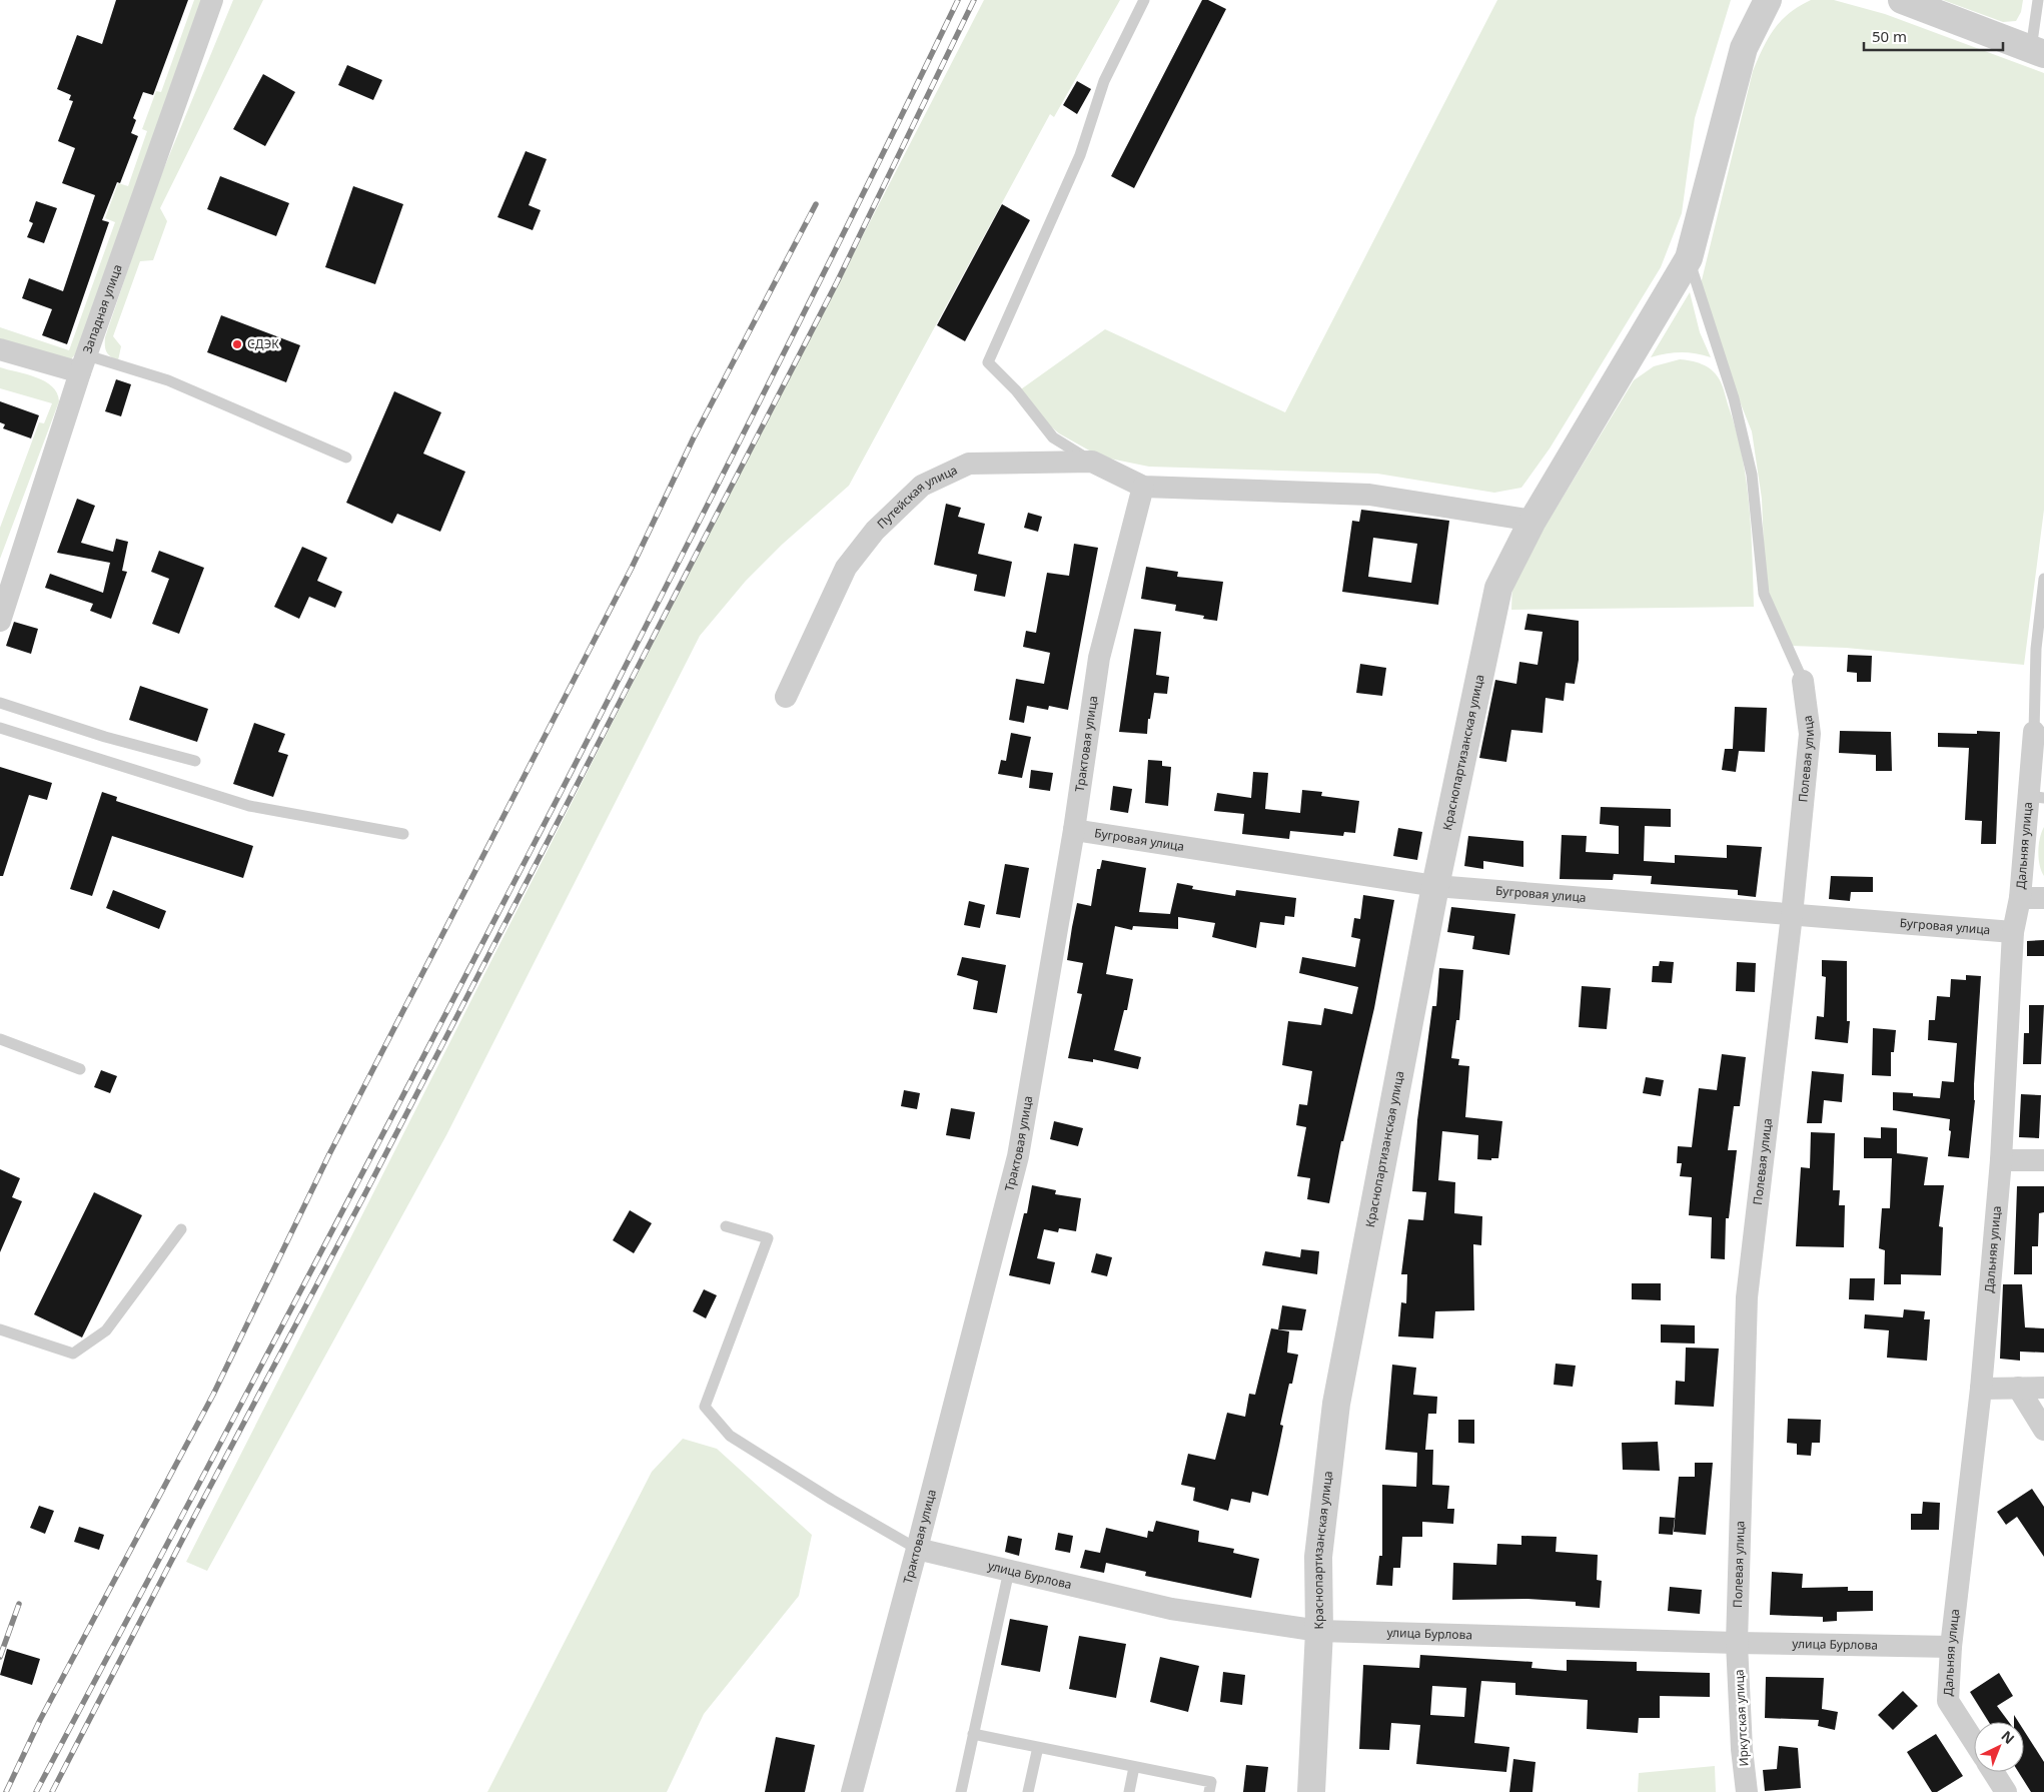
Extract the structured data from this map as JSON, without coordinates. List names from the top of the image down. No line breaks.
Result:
{"streets":{"street":["Западная улица","Путейская улица","Трактовая улица","Краснопартизанская улица","Полевая улица","Бугровая улица","Дальняя улица","улица Бурлова","Иркутская улица"]},"crossings":[["Путейская улица","Трактовая улица"],["Трактовая улица","Бугровая улица"],["Трактовая улица","улица Бурлова"],["Краснопартизанская улица","Бугровая улица"],["Краснопартизанская улица","улица Бурлова"],["Полевая улица","Бугровая улица"],["Полевая улица","улица Бурлова"],["Полевая улица","Иркутская улица"],["Бугровая улица","Дальняя улица"],["Дальняя улица","улица Бурлова"],["улица Бурлова","Иркутская улица"]],"places":["СДЭК"],"scale_bar":"50 m","north":"top right"}
